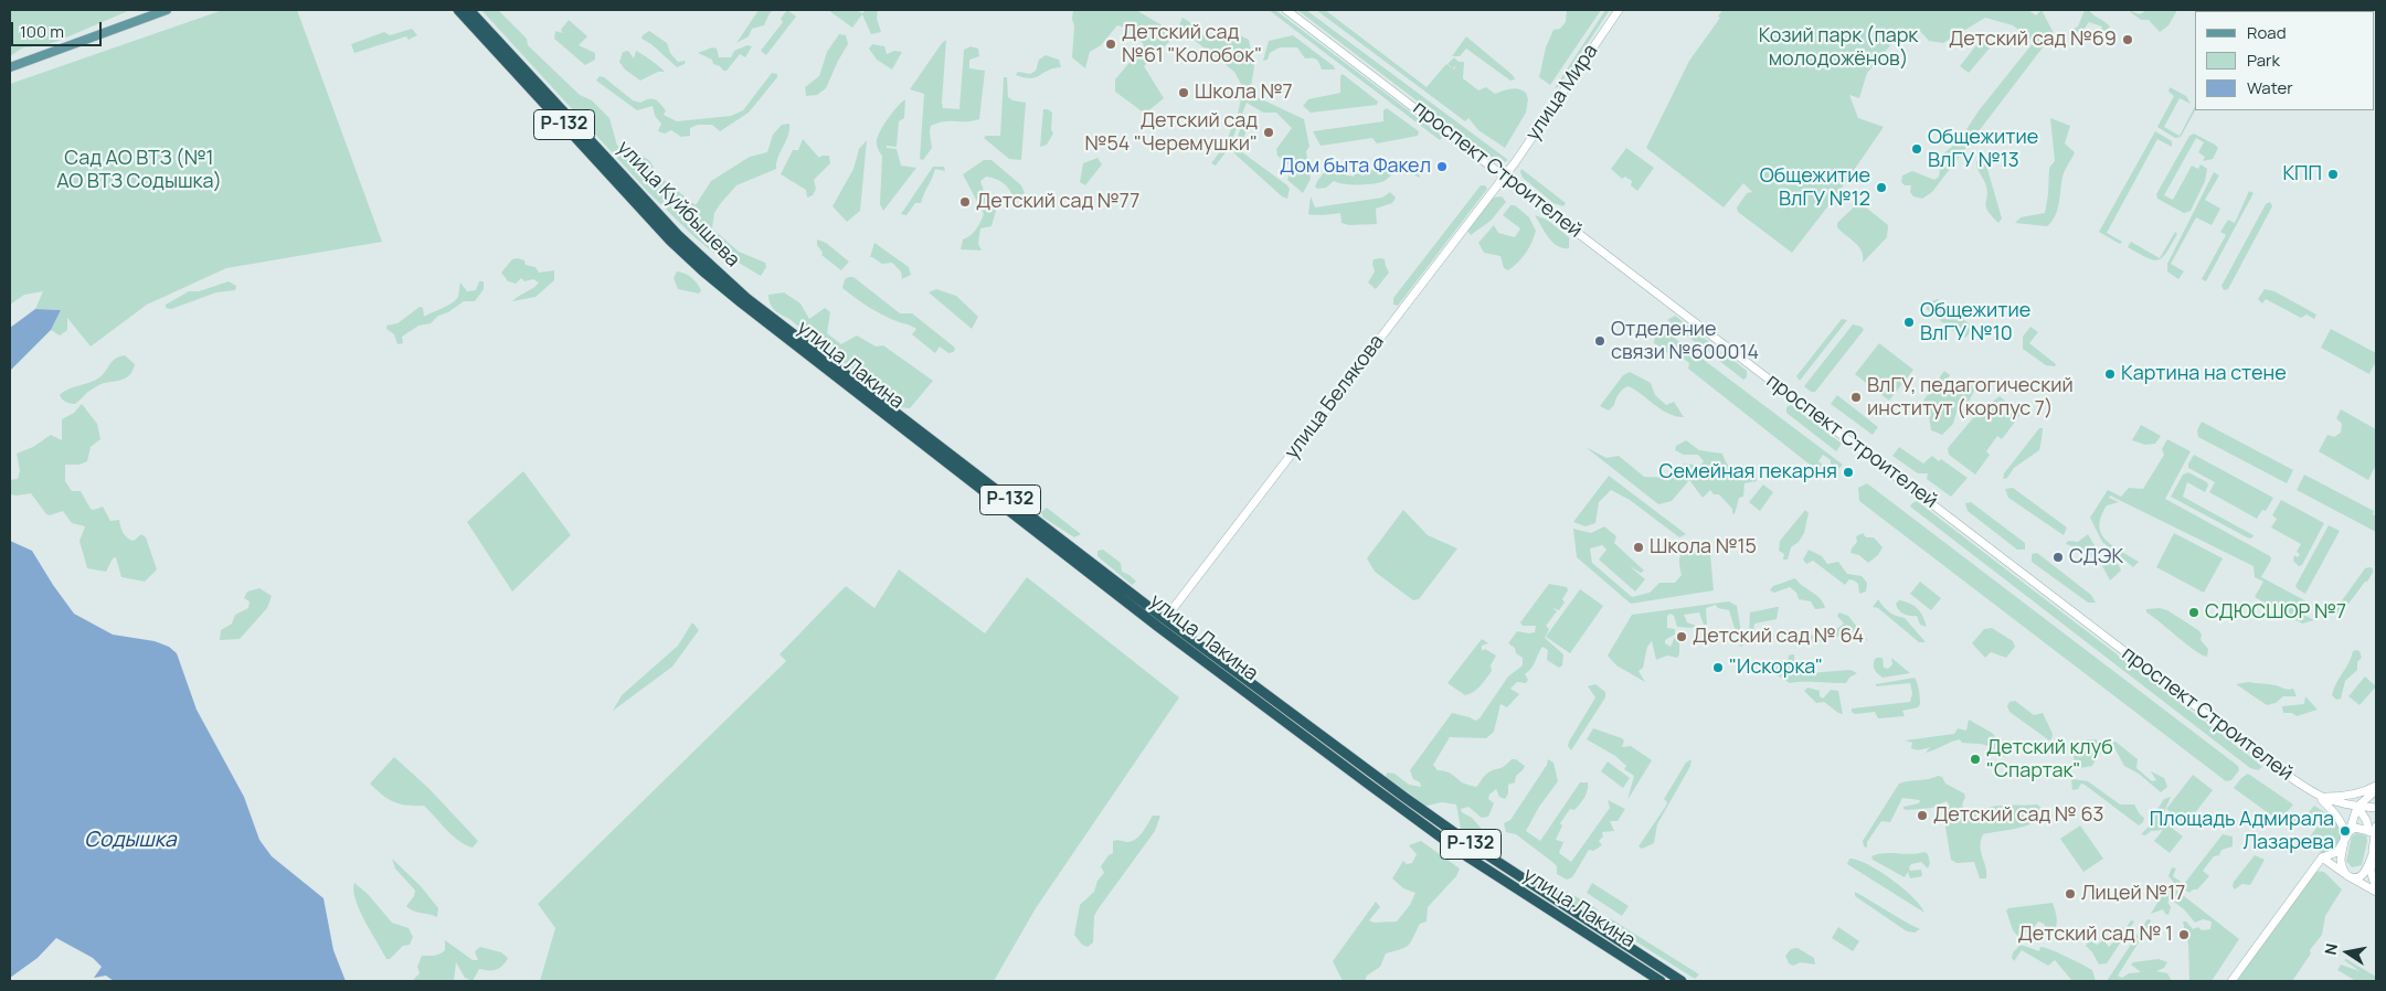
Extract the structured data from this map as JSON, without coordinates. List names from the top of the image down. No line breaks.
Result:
{"streets":{"highway":["Р-132","улица Куйбышева","улица Лакина"],"main road":["улица Мира","проспект Строителей","улица Белякова"]},"crossings":[["улица Мира","проспект Строителей"],["улица Мира","улица Белякова"],["проспект Строителей","улица Белякова"],["улица Куйбышева","улица Лакина"],["улица Лакина","улица Белякова"]],"water":["Содышка"],"parks":["Козий парк (парк молодожёнов)","Сад АО ВТЗ (№1 АО ВТЗ Содышка)"],"places":["Детский сад №69","Детский сад №61 \"Колобок\"","Школа №7","Детский сад №54 \"Черемушки\"","Общежитие ВлГУ №13","Дом быта Факел","КПП","Общежитие ВлГУ №12","Детский сад №77","Общежитие ВлГУ №10","Отделение связи №600014","Картина на стене","ВлГУ, педагогический институт (корпус 7)","Семейная пекарня","Школа №15","СДЭК","СДЮСШОР №7","Детский сад № 64","\"Искорка\"","Детский клуб \"Спартак\"","Детский сад № 63","Площадь Адмирала Лазарева","Лицей №17","Детский сад № 1"],"legend":["Road","Park","Water"],"scale_bar":"100 m","north":"left"}
